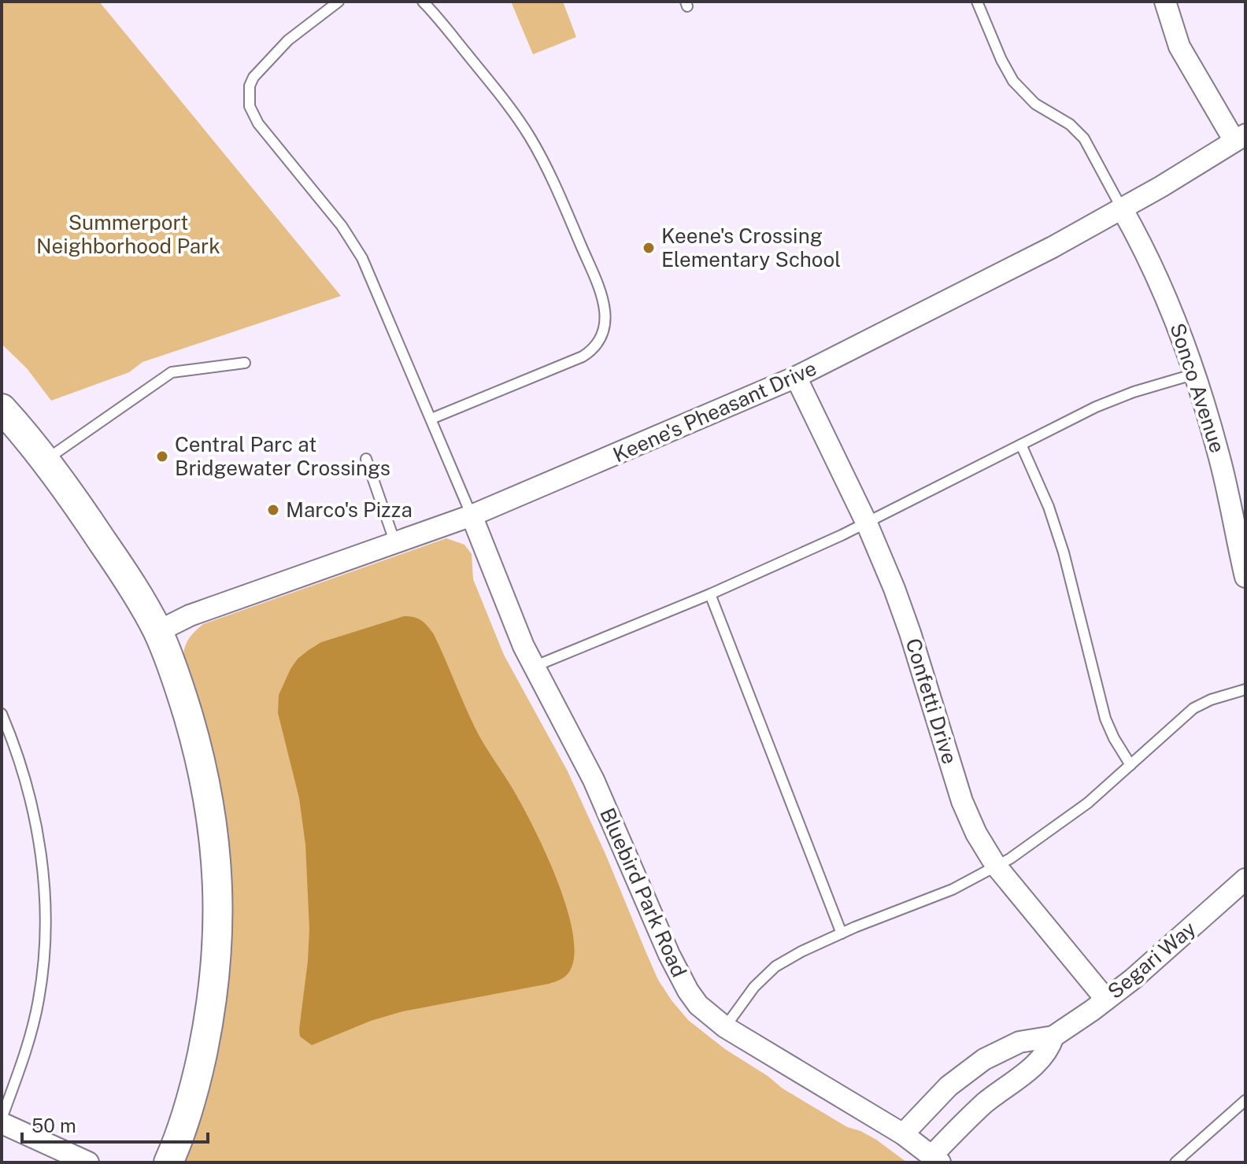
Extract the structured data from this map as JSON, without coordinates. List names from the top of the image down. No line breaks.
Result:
{"streets":{"street":["Sonco Avenue","Keene's Pheasant Drive","Confetti Drive","Bluebird Park Road","Segari Way"]},"crossings":[["Sonco Avenue","Keene's Pheasant Drive"],["Keene's Pheasant Drive","Confetti Drive"],["Keene's Pheasant Drive","Bluebird Park Road"],["Confetti Drive","Segari Way"],["Bluebird Park Road","Segari Way"]],"parks":["Summerport Neighborhood Park"],"places":["Keene's Crossing Elementary School","Central Parc at Bridgewater Crossings","Marco's Pizza"],"scale_bar":"50 m"}
